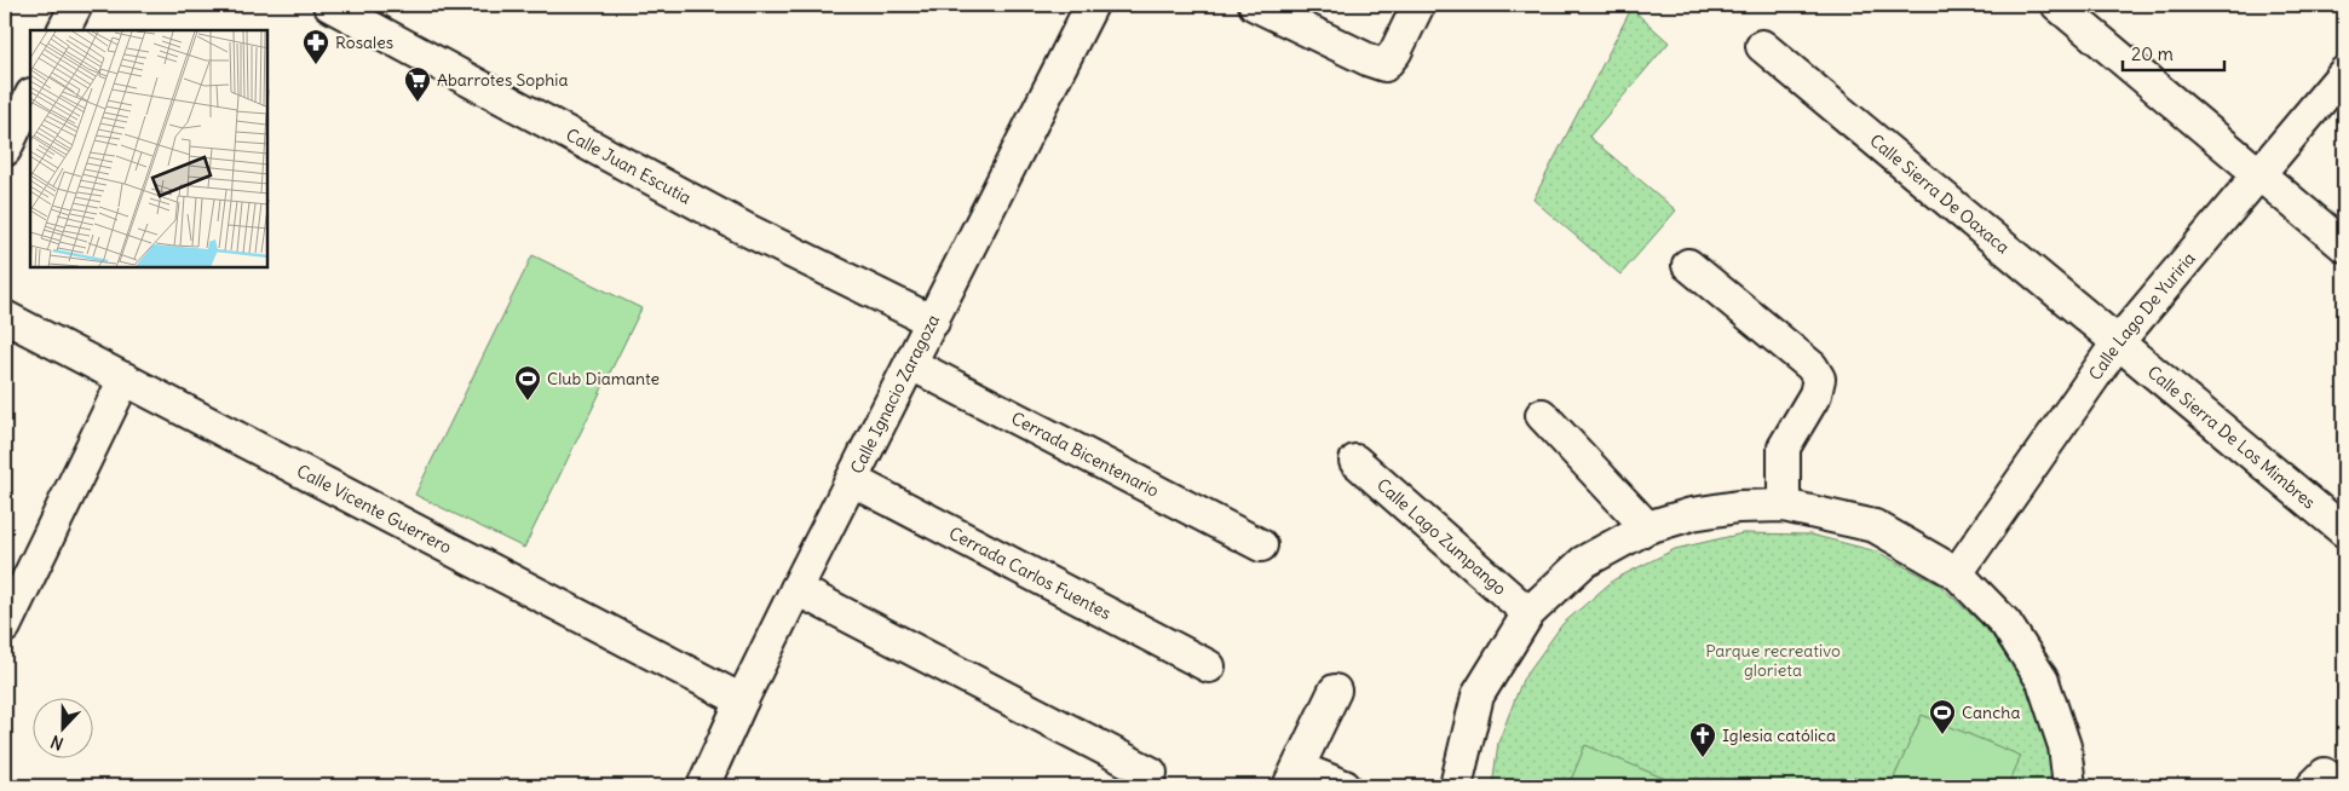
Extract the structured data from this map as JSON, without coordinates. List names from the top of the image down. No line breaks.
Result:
{"streets":{"street":["Calle Juan Escutia","Calle Sierra De Oaxaca","Calle Lago De Yuriria","Calle Ignacio Zaragoza","Calle Sierra De Los Mimbres","Cerrada Bicentenario","Calle Vicente Guerrero","Calle Lago Zumpango","Cerrada Carlos Fuentes"]},"crossings":[["Calle Juan Escutia","Calle Ignacio Zaragoza"],["Calle Sierra De Oaxaca","Calle Lago De Yuriria"],["Calle Sierra De Oaxaca","Calle Sierra De Los Mimbres"],["Calle Lago De Yuriria","Calle Sierra De Los Mimbres"],["Calle Ignacio Zaragoza","Cerrada Bicentenario"],["Calle Ignacio Zaragoza","Calle Vicente Guerrero"],["Calle Ignacio Zaragoza","Cerrada Carlos Fuentes"]],"parks":["Parque recreativo glorieta"],"places":{"pharmacy":["Rosales"],"supermarket":["Abarrotes Sophia"],"sports":["Club Diamante","Cancha"],"church":["Iglesia católica"]},"scale_bar":"20 m","north":"bottom"}
